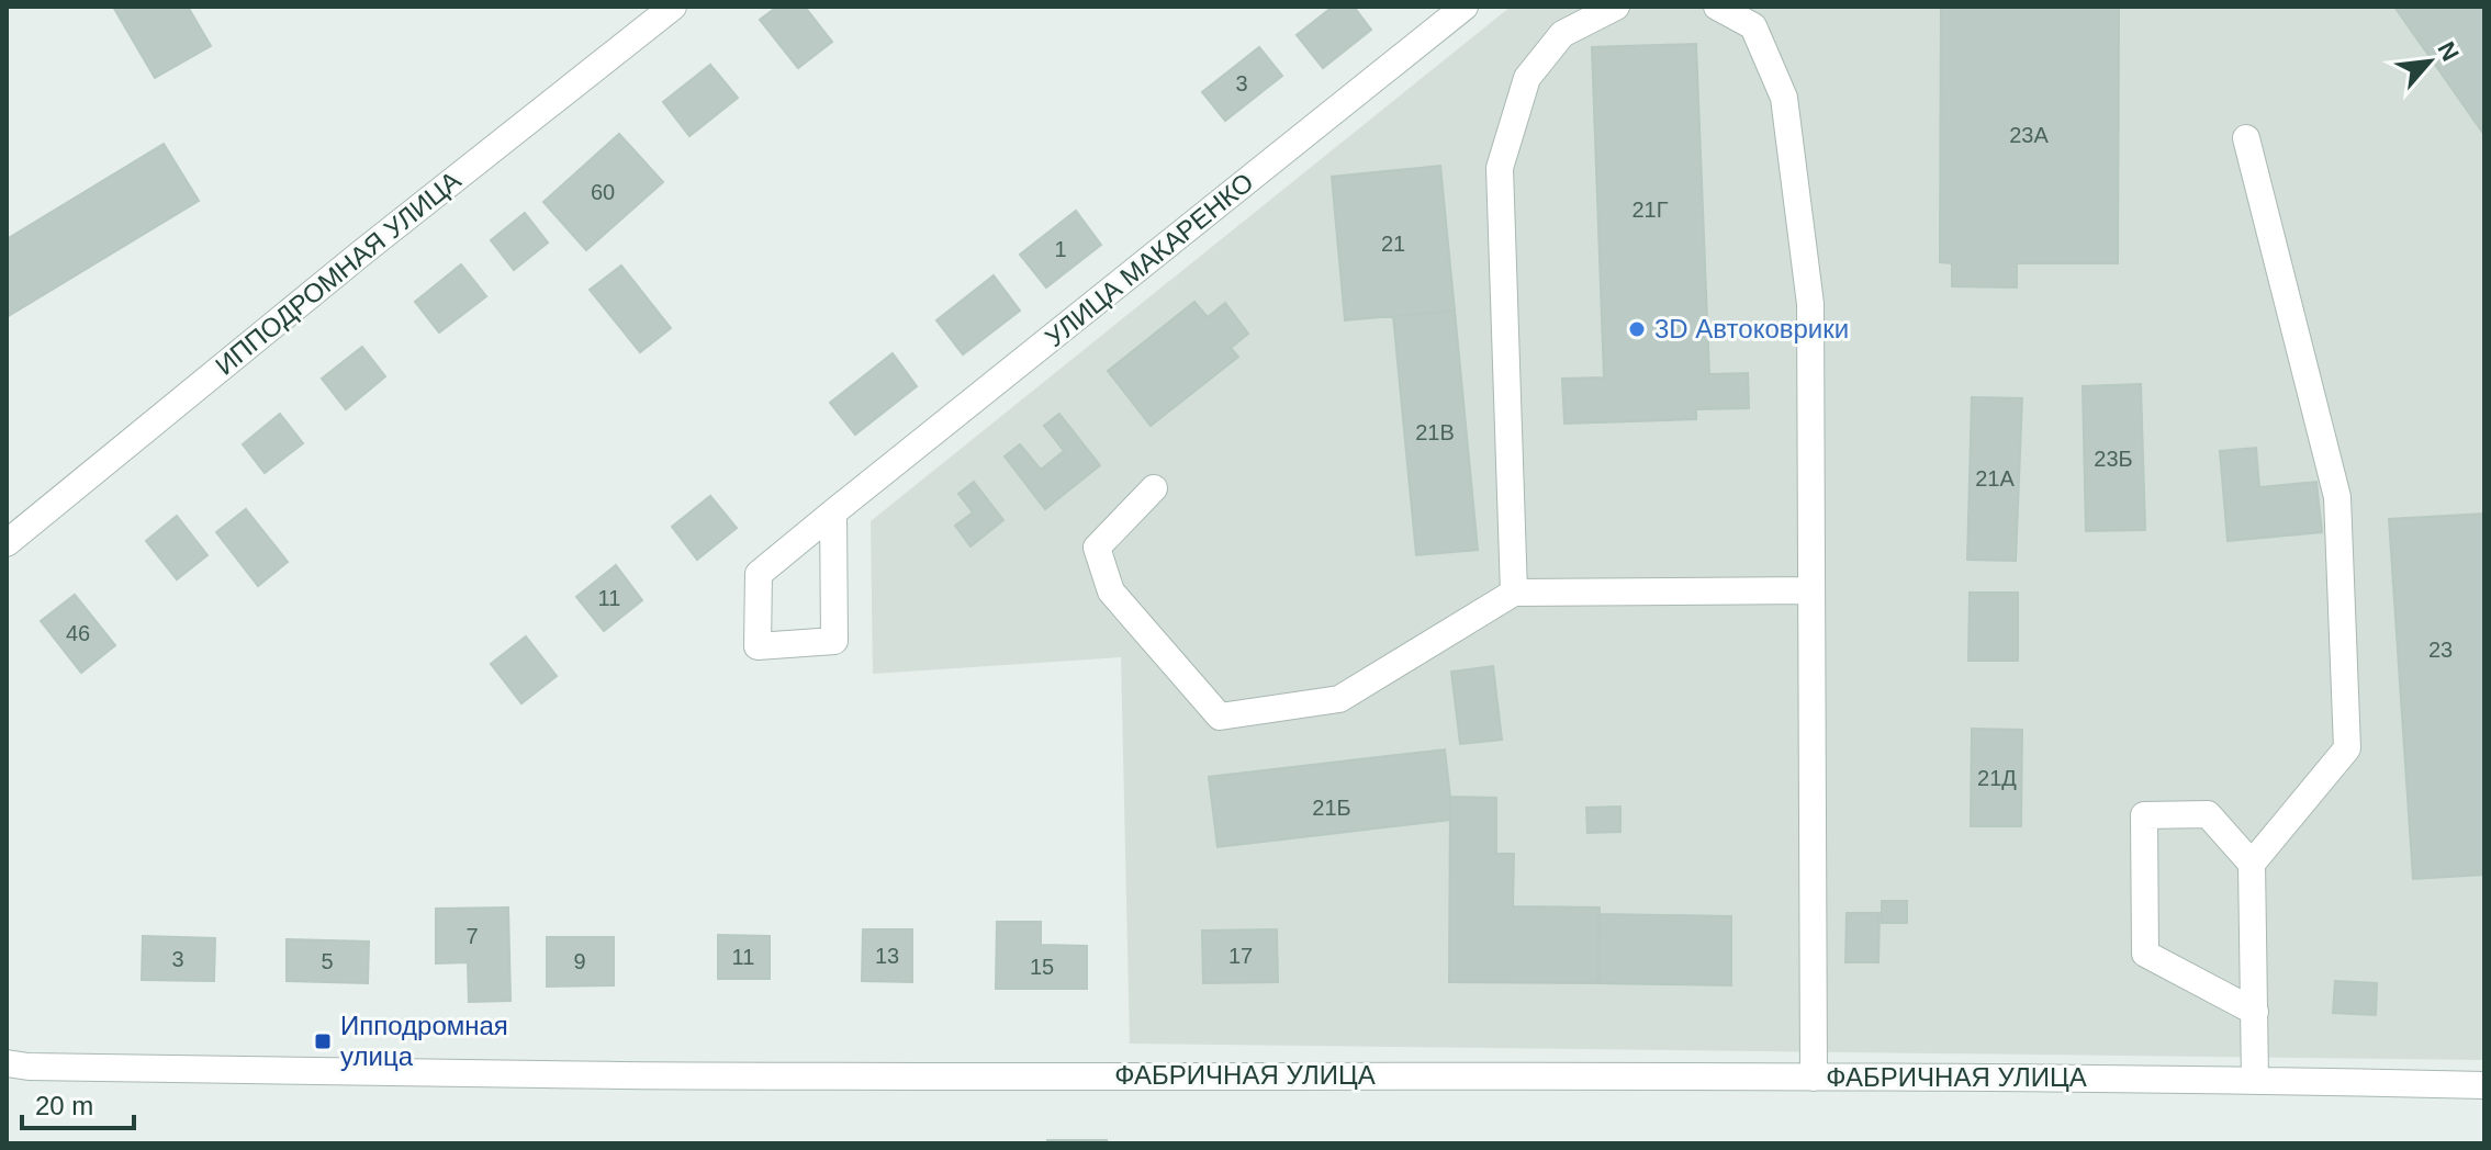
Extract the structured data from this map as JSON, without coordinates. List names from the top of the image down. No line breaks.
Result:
{"streets":{"street":["УЛИЦА МАКАРЕНКО","ИППОДРОМНАЯ УЛИЦА","ФАБРИЧНАЯ УЛИЦА"]},"places":{"other":["3D Автоковрики"],"transit":["Ипподромная улица"]},"house_numbers":["3","23А","60","21Г","21","1","21В","23Б","21А","11","46","23","21Д","21Б","7","13","17","11","3","5","9","15"],"scale_bar":"20 m","north":"top right"}
